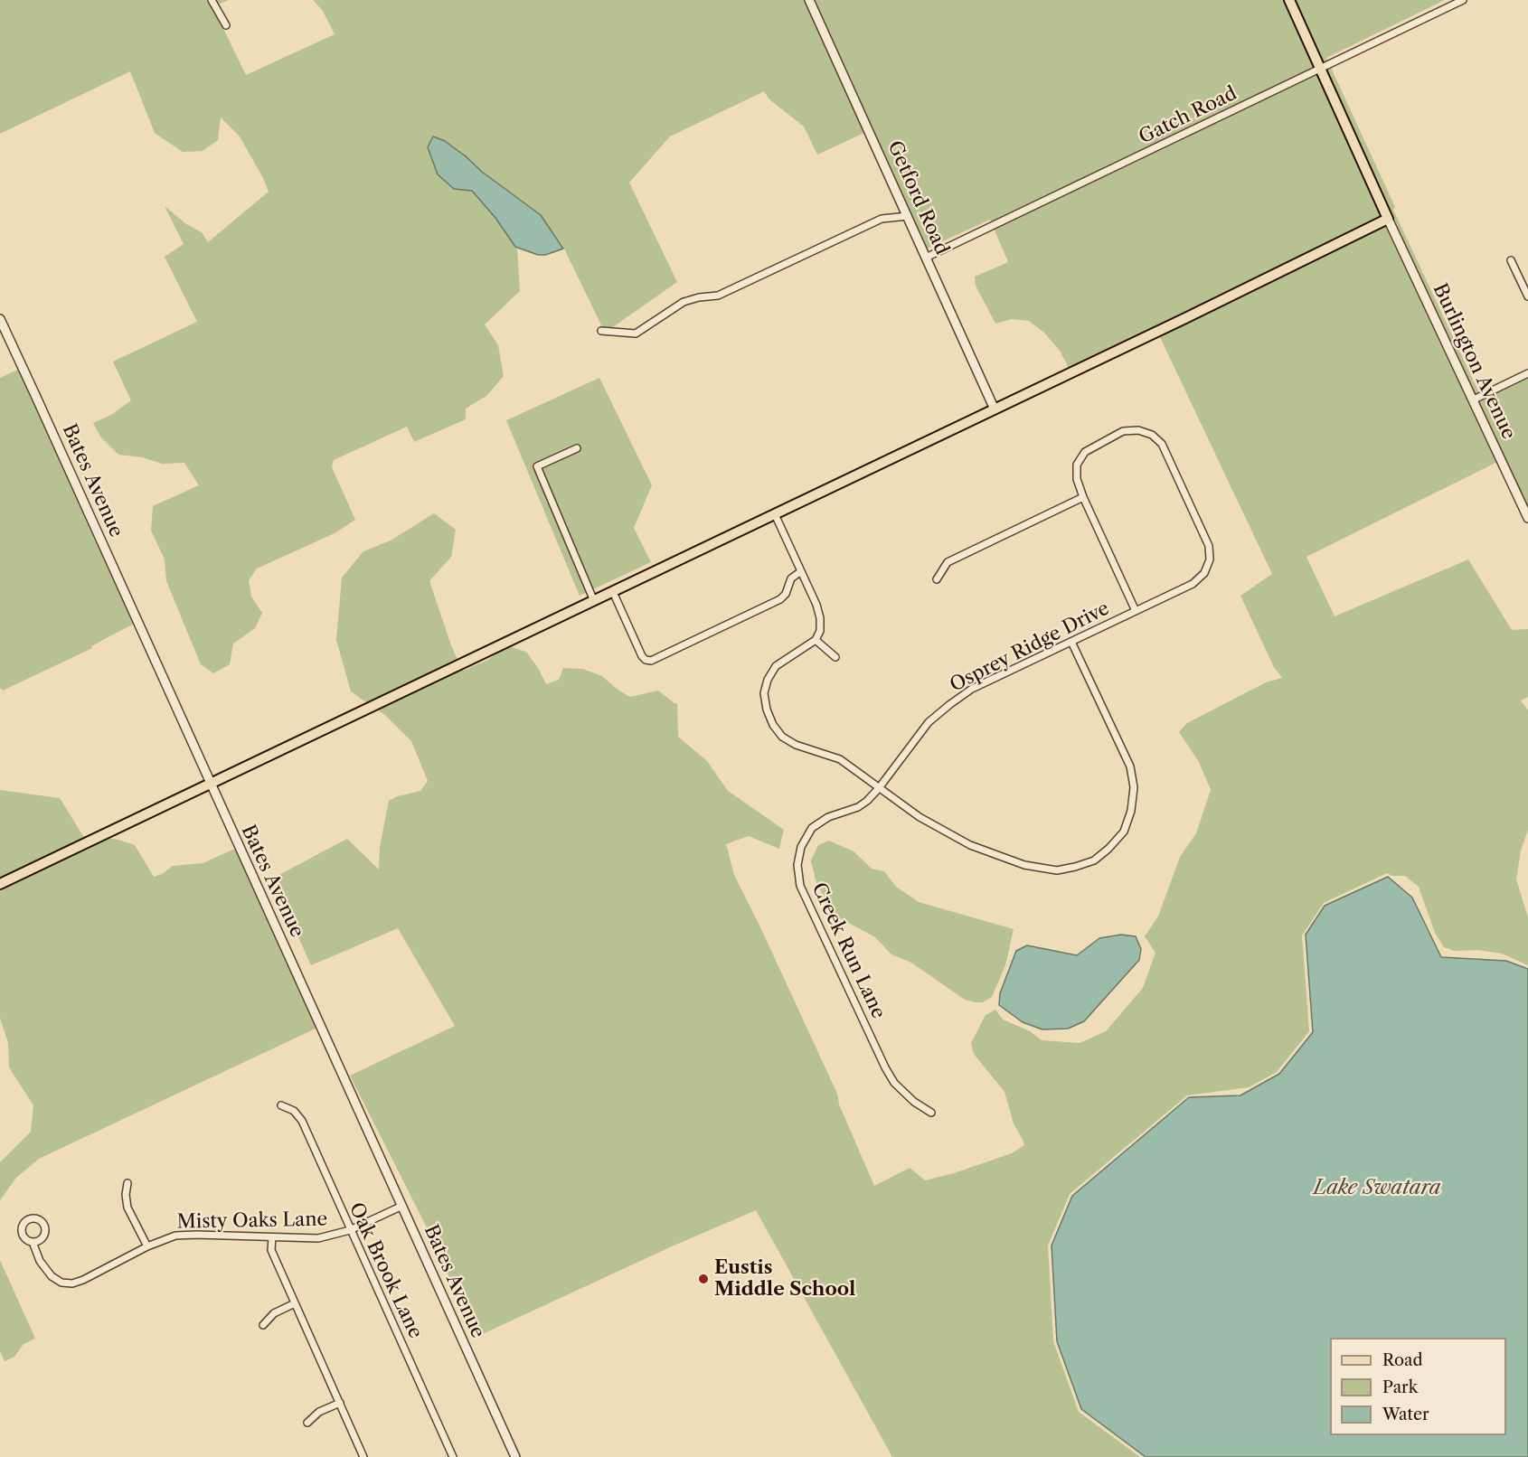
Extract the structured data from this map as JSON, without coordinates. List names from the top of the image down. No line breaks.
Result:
{"streets":{"street":["Gatch Road","Getford Road","Burlington Avenue","Bates Avenue","Osprey Ridge Drive","Creek Run Lane","Misty Oaks Lane","Oak Brook Lane"]},"crossings":[["Gatch Road","Getford Road"],["Bates Avenue","Misty Oaks Lane"],["Osprey Ridge Drive","Creek Run Lane"],["Misty Oaks Lane","Oak Brook Lane"]],"water":["Lake Swatara"],"places":["Eustis Middle School"],"legend":["Road","Park","Water"]}
